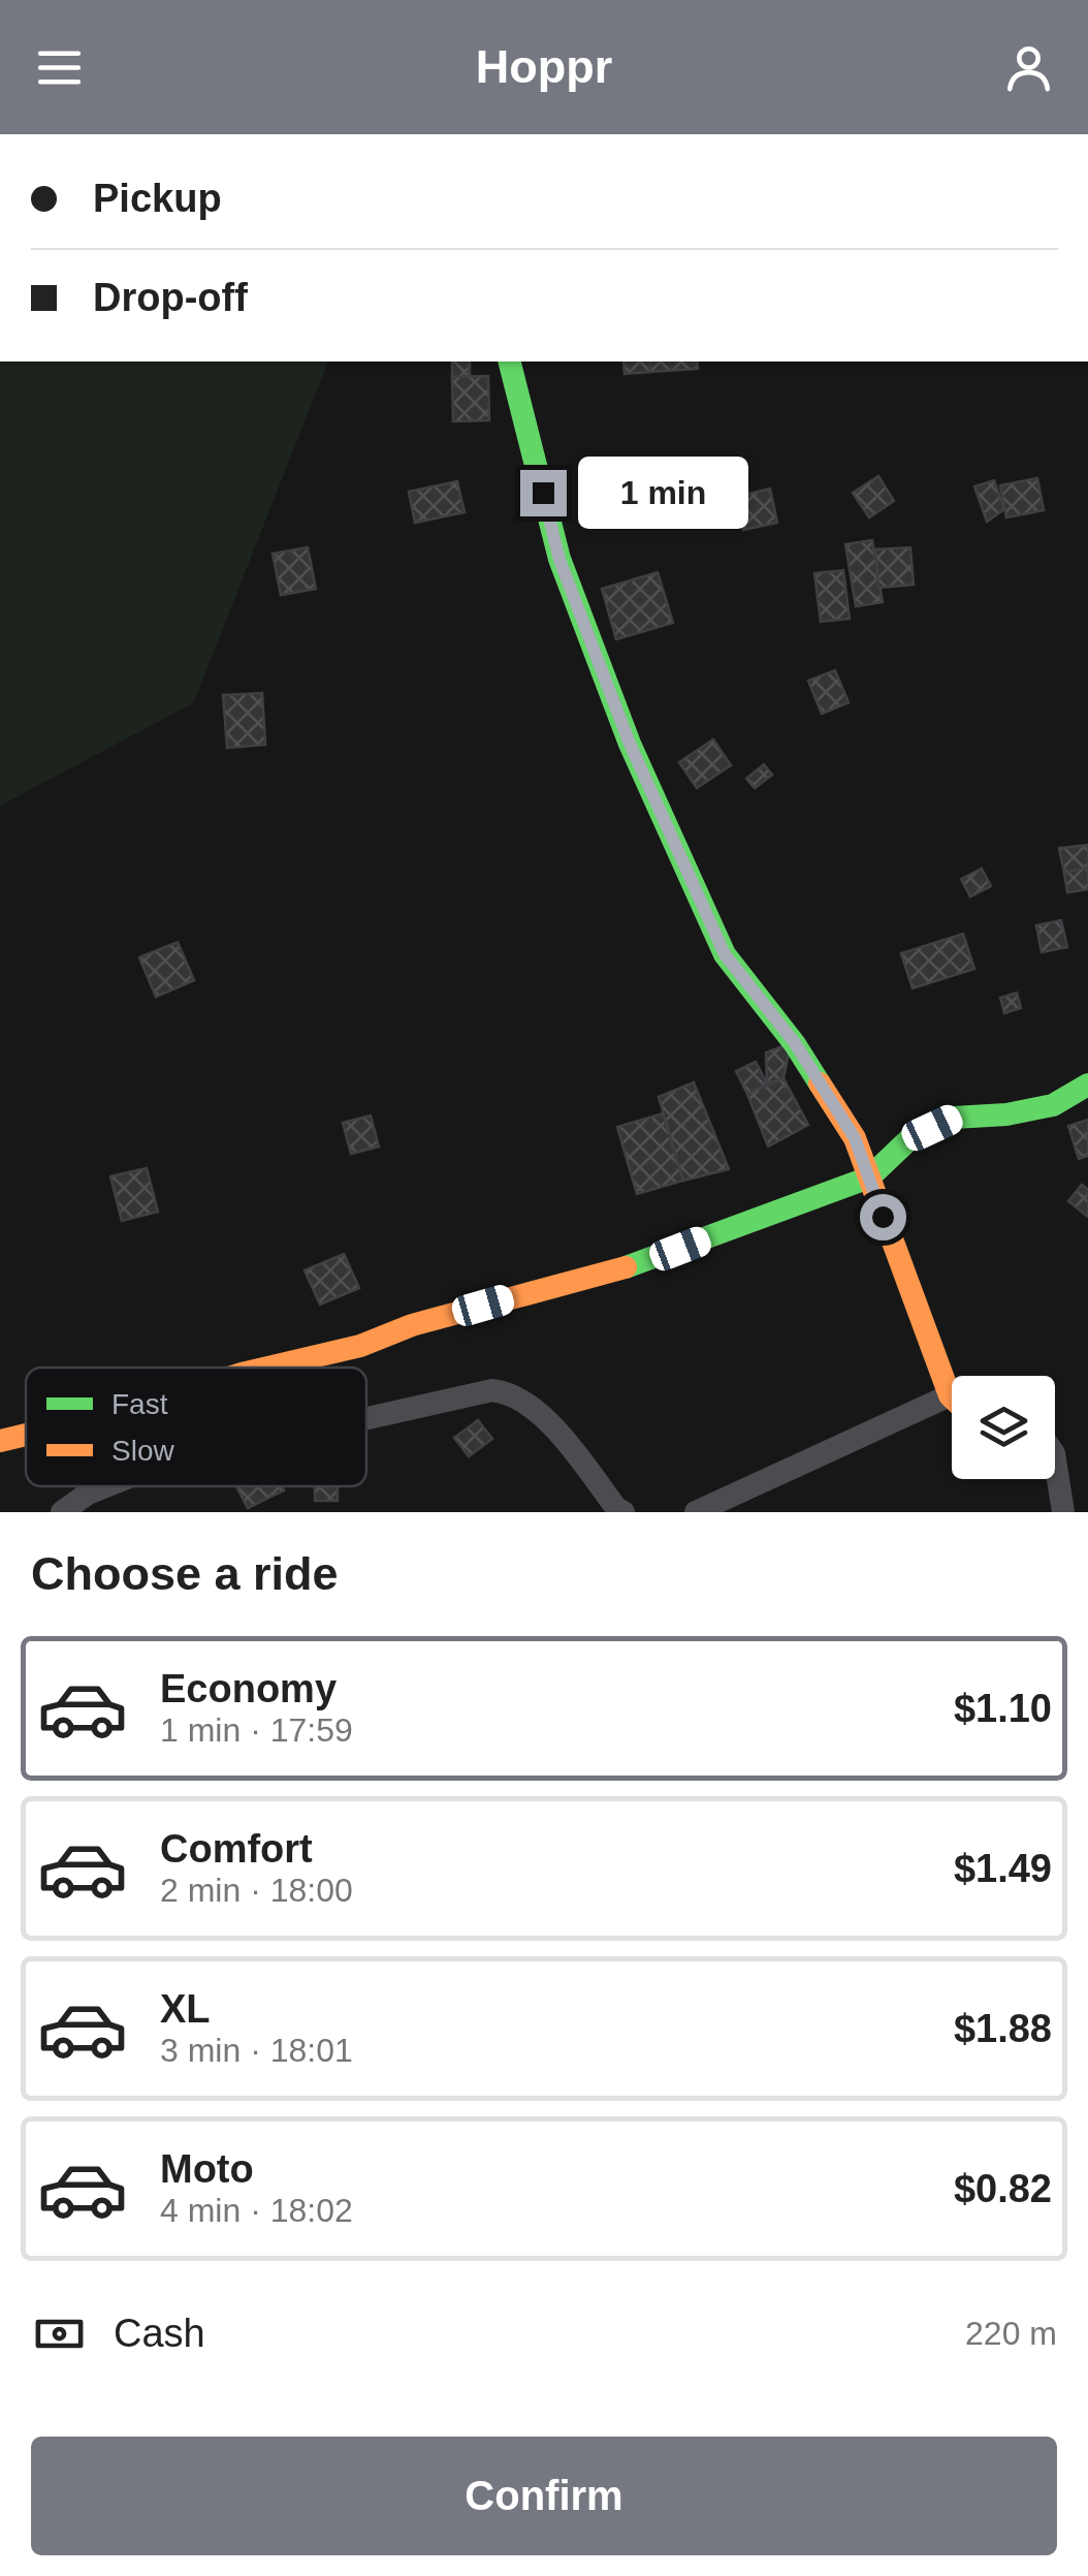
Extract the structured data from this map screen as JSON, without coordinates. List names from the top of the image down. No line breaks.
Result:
{"legend":["Fast","Slow"],"page":{"header":"Hoppr","banner":["Pickup","Drop-off"],"bubble":"1 min","heading":"Choose a ride","list":[{"name":"Economy","note":"1 min · 17:59","value":"$1.10"},{"name":"Comfort","note":"2 min · 18:00","value":"$1.49"},{"name":"XL","note":"3 min · 18:01","value":"$1.88"},{"name":"Moto","note":"4 min · 18:02","value":"$0.82"}],"pay":["Cash","220 m"],"buttons":"Confirm"}}
